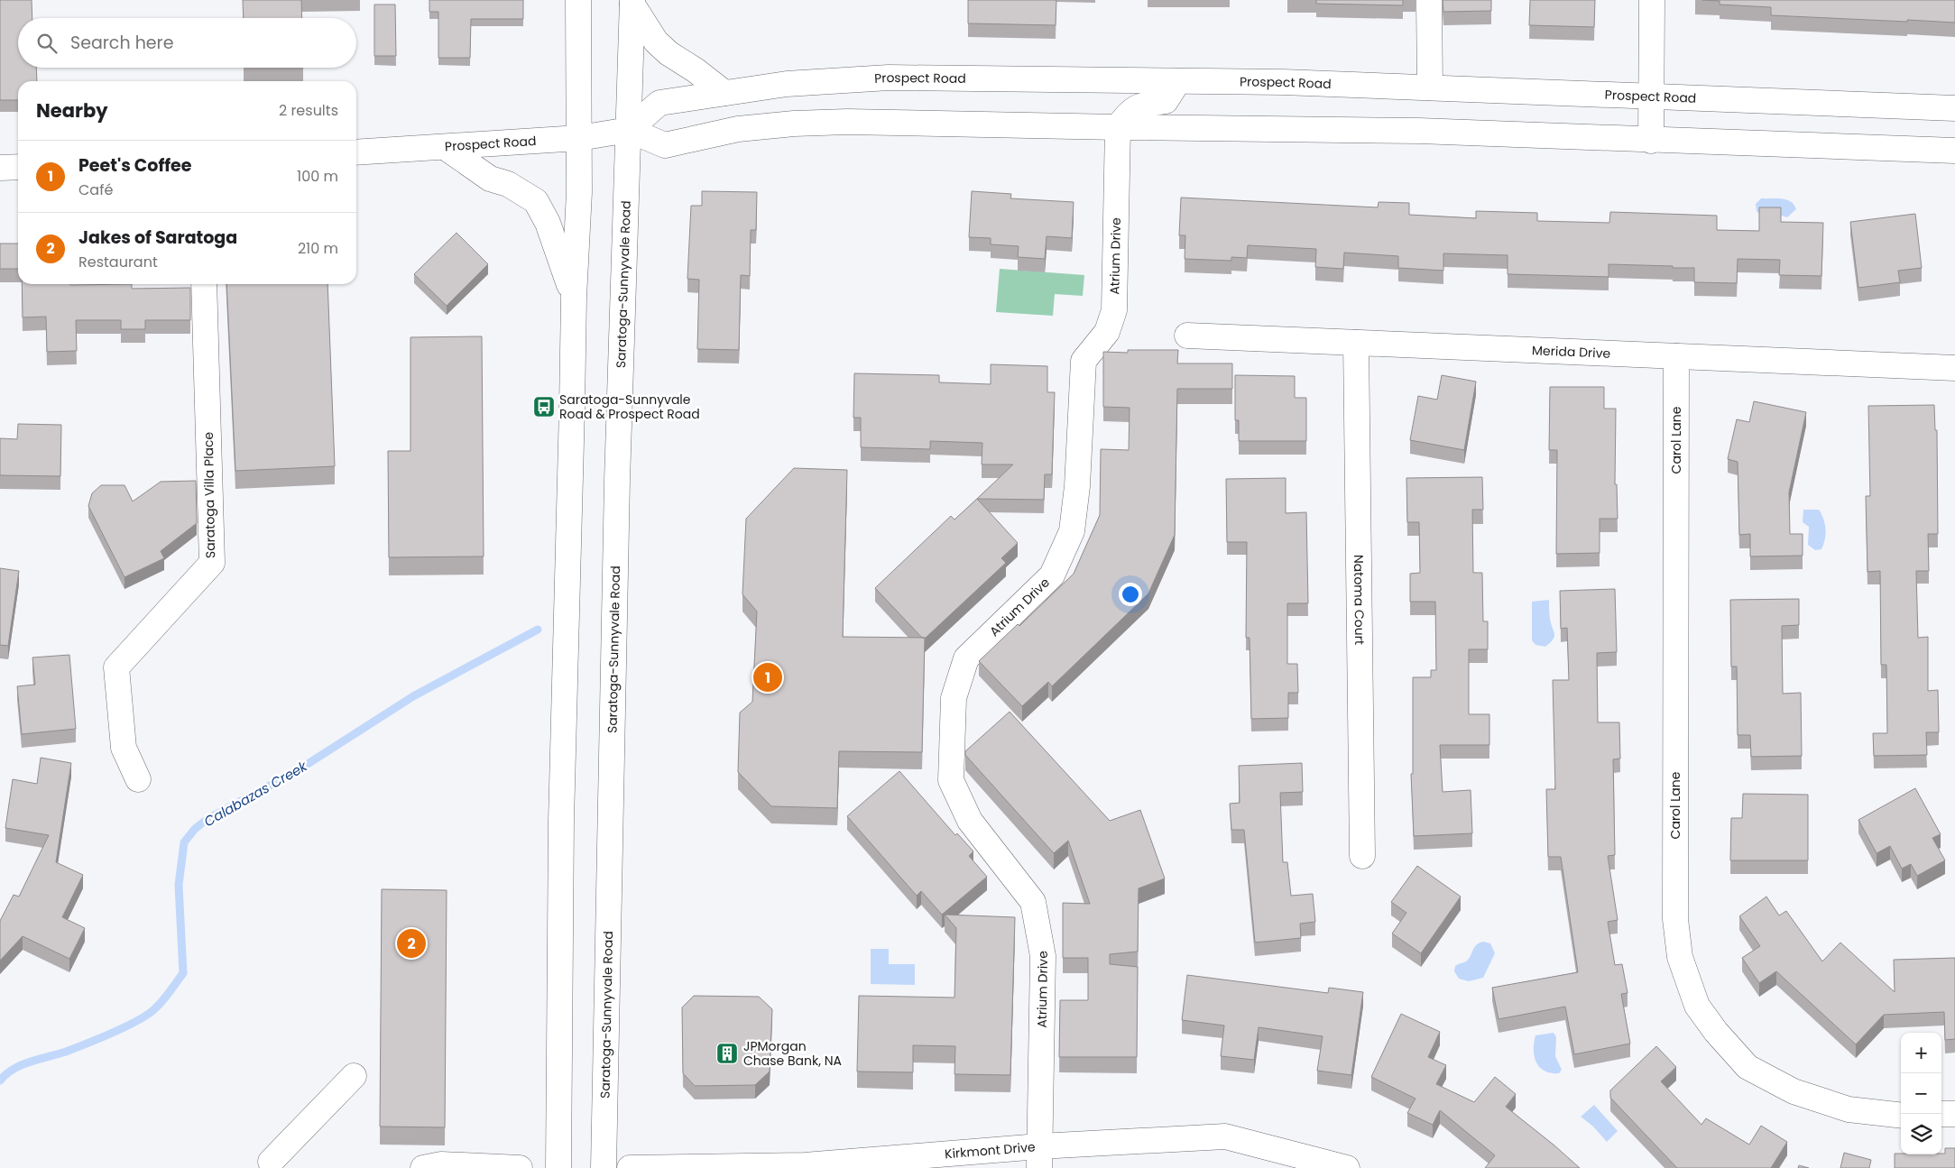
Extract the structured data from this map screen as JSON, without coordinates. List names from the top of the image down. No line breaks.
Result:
{"streets":{"main road":["Prospect Road","Atrium Drive","Saratoga-Sunnyvale Road","Merida Drive","Carol Lane","Saratoga Villa Place","Natoma Court","Kirkmont Drive"]},"crossings":[["Prospect Road","Saratoga-Sunnyvale Road"],["Atrium Drive","Kirkmont Drive"],["Merida Drive","Carol Lane"],["Merida Drive","Natoma Court"]],"water":["Calabazas Creek"],"places":{"bus stop":["Saratoga-Sunnyvale Road & Prospect Road"],"building":["JPMorgan Chase Bank, NA"]},"page":{"search":"Search here","heading":["Nearby","2 results"],"list":[{"mark":"1","name":"Peet's Coffee","note":"Café","value":"100 m"},{"mark":"2","name":"Jakes of Saratoga","note":"Restaurant","value":"210 m"}],"pins":["1","2"],"map_buttons":["+","−"]}}
